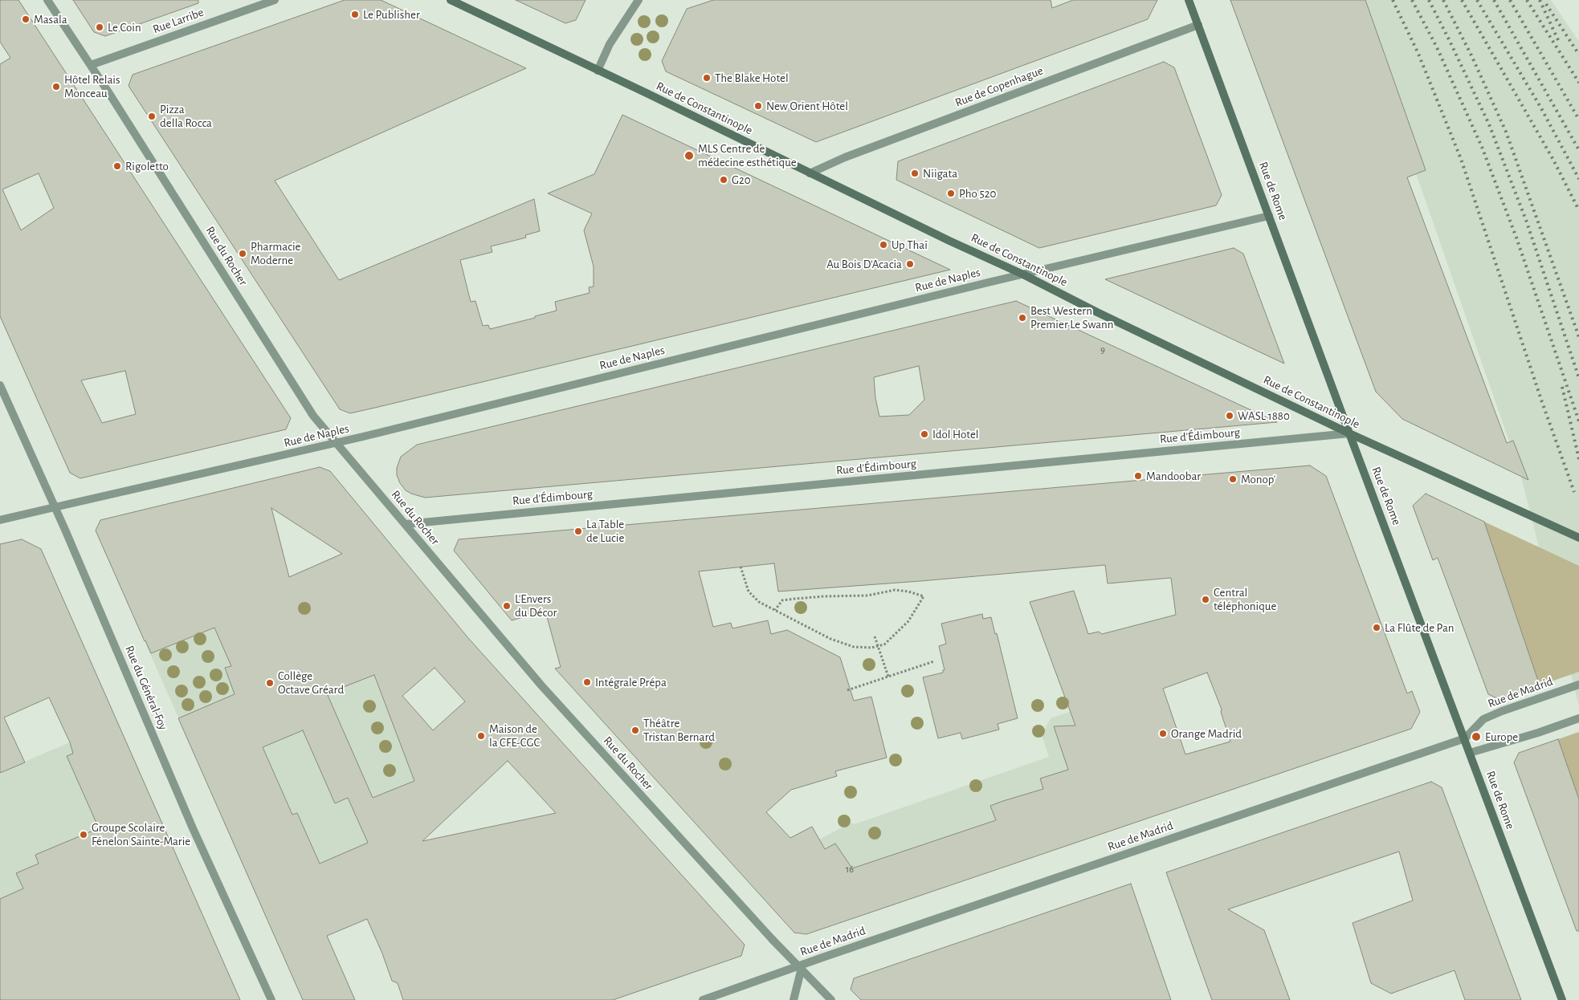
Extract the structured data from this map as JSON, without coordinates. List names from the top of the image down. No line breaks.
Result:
{"streets":{"main road":["Rue de Constantinople","Rue de Rome"],"street":["Rue Larribe","Rue de Copenhague","Rue du Rocher","Rue de Naples","Rue d'Édimbourg","Rue du Général-Foy","Rue de Madrid"]},"crossings":[["Rue Larribe","Rue du Rocher"],["Rue de Copenhague","Rue de Constantinople"],["Rue de Copenhague","Rue de Rome"],["Rue de Constantinople","Rue de Rome"],["Rue de Constantinople","Rue de Naples"],["Rue de Constantinople","Rue d'Édimbourg"],["Rue de Rome","Rue de Naples"],["Rue de Rome","Rue d'Édimbourg"],["Rue de Rome","Rue de Madrid"],["Rue du Rocher","Rue de Naples"],["Rue du Rocher","Rue d'Édimbourg"],["Rue de Naples","Rue du Général-Foy"]],"places":["Le Publisher","Masala","Le Coin","The Blake Hotel","Hôtel Relais Monceau","New Orient Hôtel","Pizza della Rocca","MLS Centre de médecine esthétique","Rigoletto","Niigata","G20","Pho 520","Up Thaï","Pharmacie Moderne","Au Bois D'Acacia","Best Western Premier Le Swann","WASL 1880","Idol Hotel","Mandoobar","Monop'","La Table de Lucie","Central téléphonique","L'Envers du Décor","La Flûte de Pan","Intégrale Prépa","Collège Octave Gréard","Théâtre Tristan Bernard","Orange Madrid","Maison de la CFE-CGC","Europe","Groupe Scolaire Fénelon Sainte-Marie"],"house_numbers":["9","16"]}
